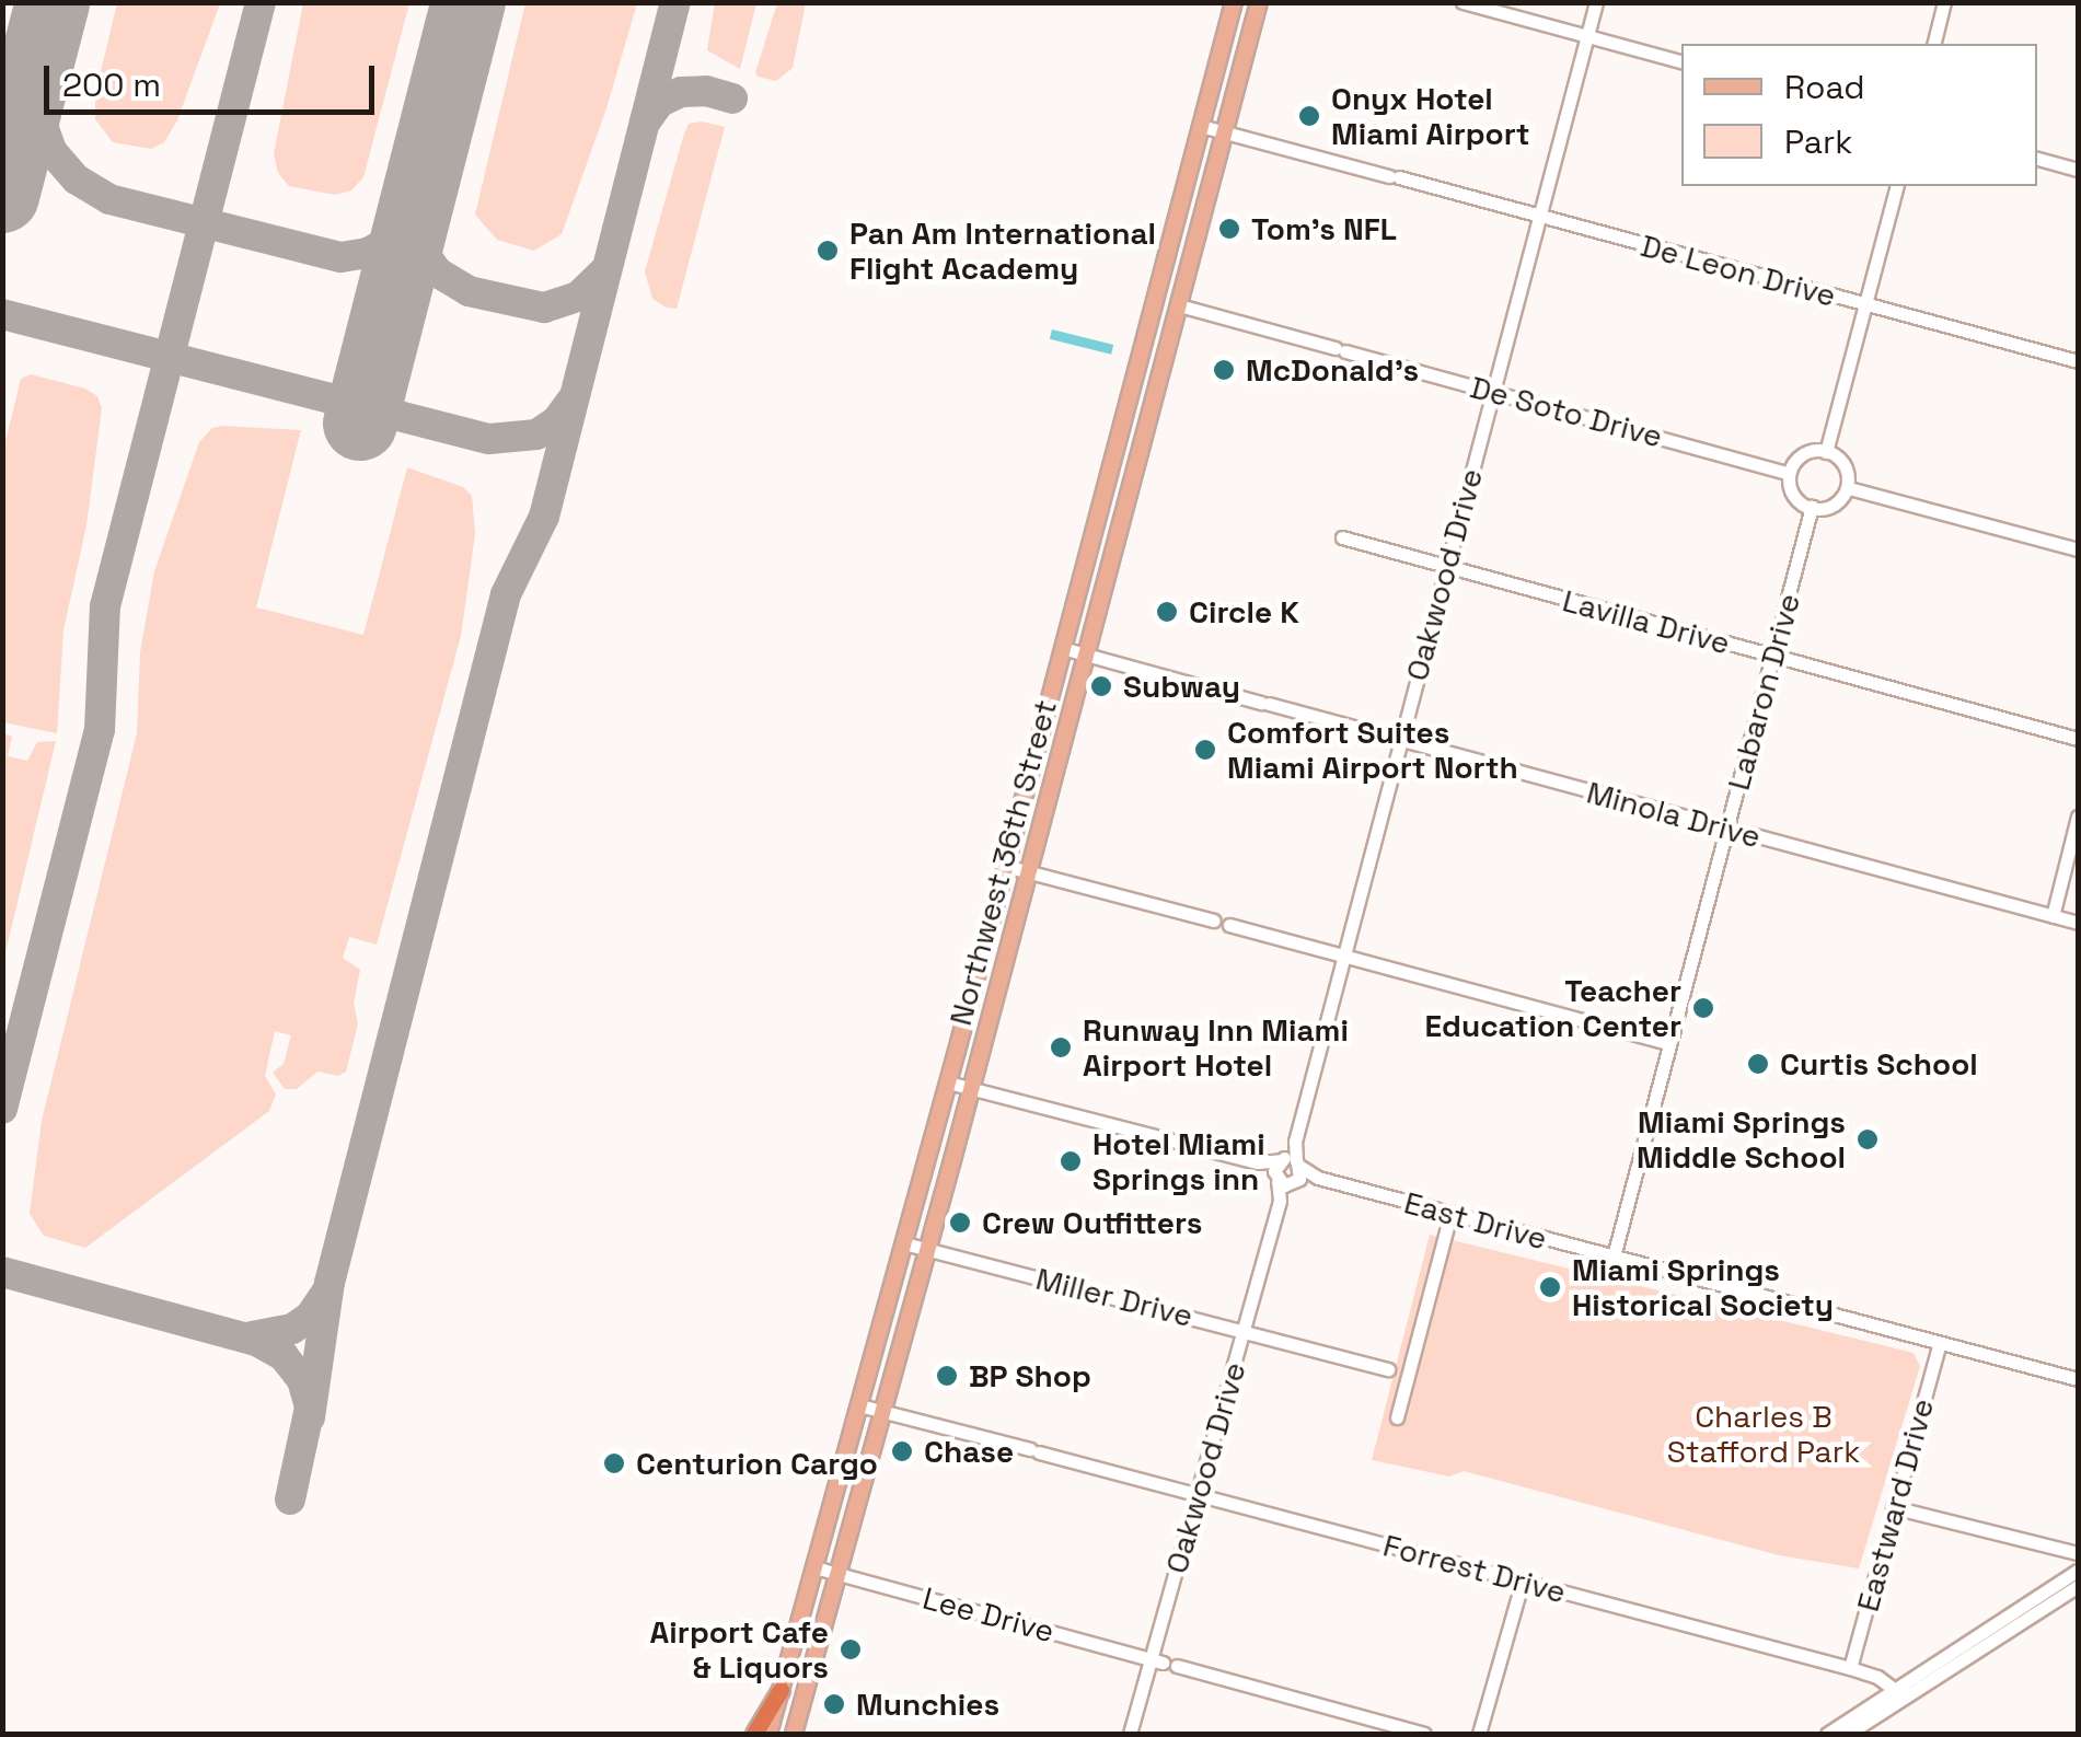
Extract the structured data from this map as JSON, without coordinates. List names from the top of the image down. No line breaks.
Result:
{"streets":{"main road":["Northwest 36th Street"],"street":["De Leon Drive","De Soto Drive","Oakwood Drive","Lavilla Drive","Labaron Drive","Minola Drive","East Drive","Miller Drive","Eastward Drive","Forrest Drive","Lee Drive"]},"crossings":[["De Leon Drive","Oakwood Drive"],["De Leon Drive","Northwest 36th Street"],["De Soto Drive","Oakwood Drive"],["De Soto Drive","Labaron Drive"],["De Soto Drive","Northwest 36th Street"],["Oakwood Drive","Lavilla Drive"],["Oakwood Drive","Minola Drive"],["Oakwood Drive","East Drive"],["Oakwood Drive","Miller Drive"],["Oakwood Drive","Forrest Drive"],["Oakwood Drive","Lee Drive"],["Lavilla Drive","Labaron Drive"],["Labaron Drive","Minola Drive"],["Labaron Drive","East Drive"],["Minola Drive","Northwest 36th Street"],["Northwest 36th Street","Miller Drive"],["Northwest 36th Street","Forrest Drive"],["Northwest 36th Street","Lee Drive"],["East Drive","Eastward Drive"],["Eastward Drive","Forrest Drive"]],"parks":["Charles B Stafford Park"],"places":["Onyx Hotel Miami Airport","Tom's NFL","Pan Am International Flight Academy","McDonald's","Circle K","Subway","Comfort Suites Miami Airport North","Teacher Education Center","Runway Inn Miami Airport Hotel","Curtis School","Miami Springs Middle School","Hotel Miami Springs inn","Crew Outfitters","Miami Springs Historical Society","BP Shop","Chase","Centurion Cargo","Airport Cafe & Liquors","Munchies"],"legend":["Road","Park"],"scale_bar":"200 m"}
